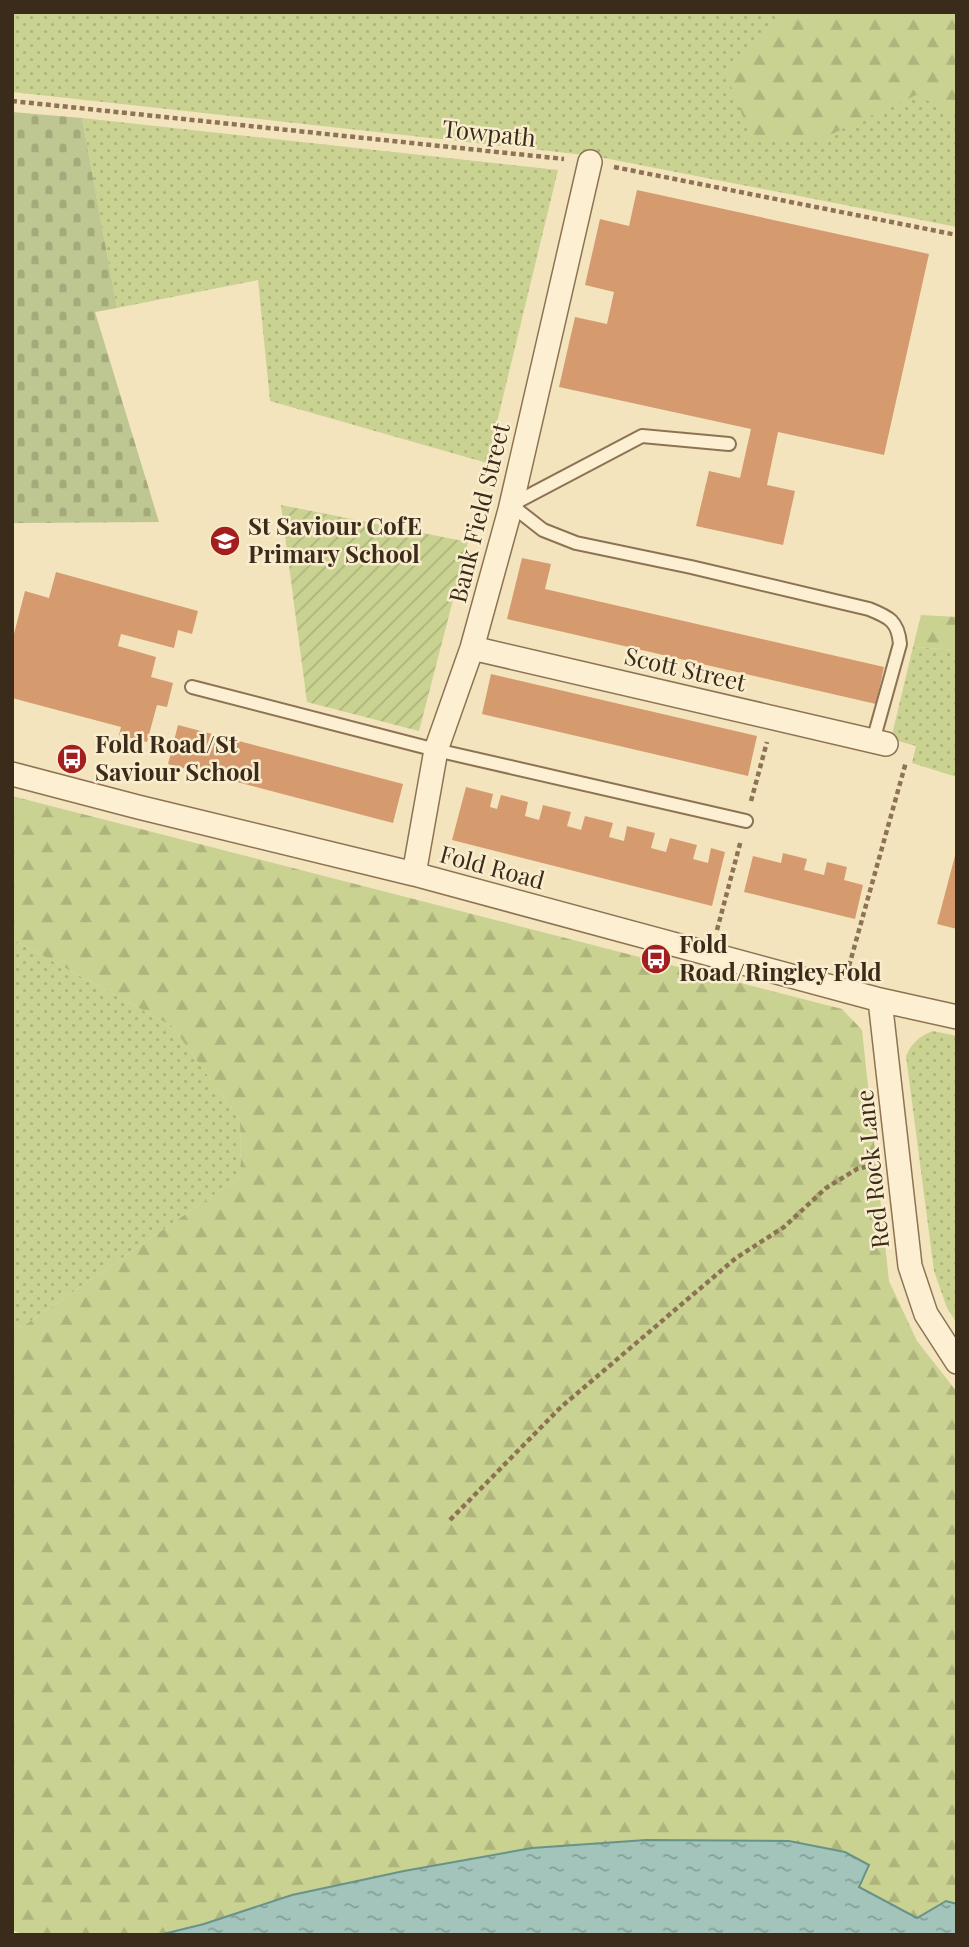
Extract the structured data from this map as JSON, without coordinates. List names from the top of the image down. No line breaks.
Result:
{"streets":{"street":["Bank Field Street","Scott Street","Fold Road","Red Rock Lane"],"path":["Towpath"]},"crossings":[["Towpath","Bank Field Street"],["Bank Field Street","Scott Street"],["Bank Field Street","Fold Road"],["Fold Road","Red Rock Lane"]],"places":{"school or university":["St Saviour CofE Primary School"],"bus stop":["Fold Road/St Saviour School","Fold Road/Ringley Fold"]}}
